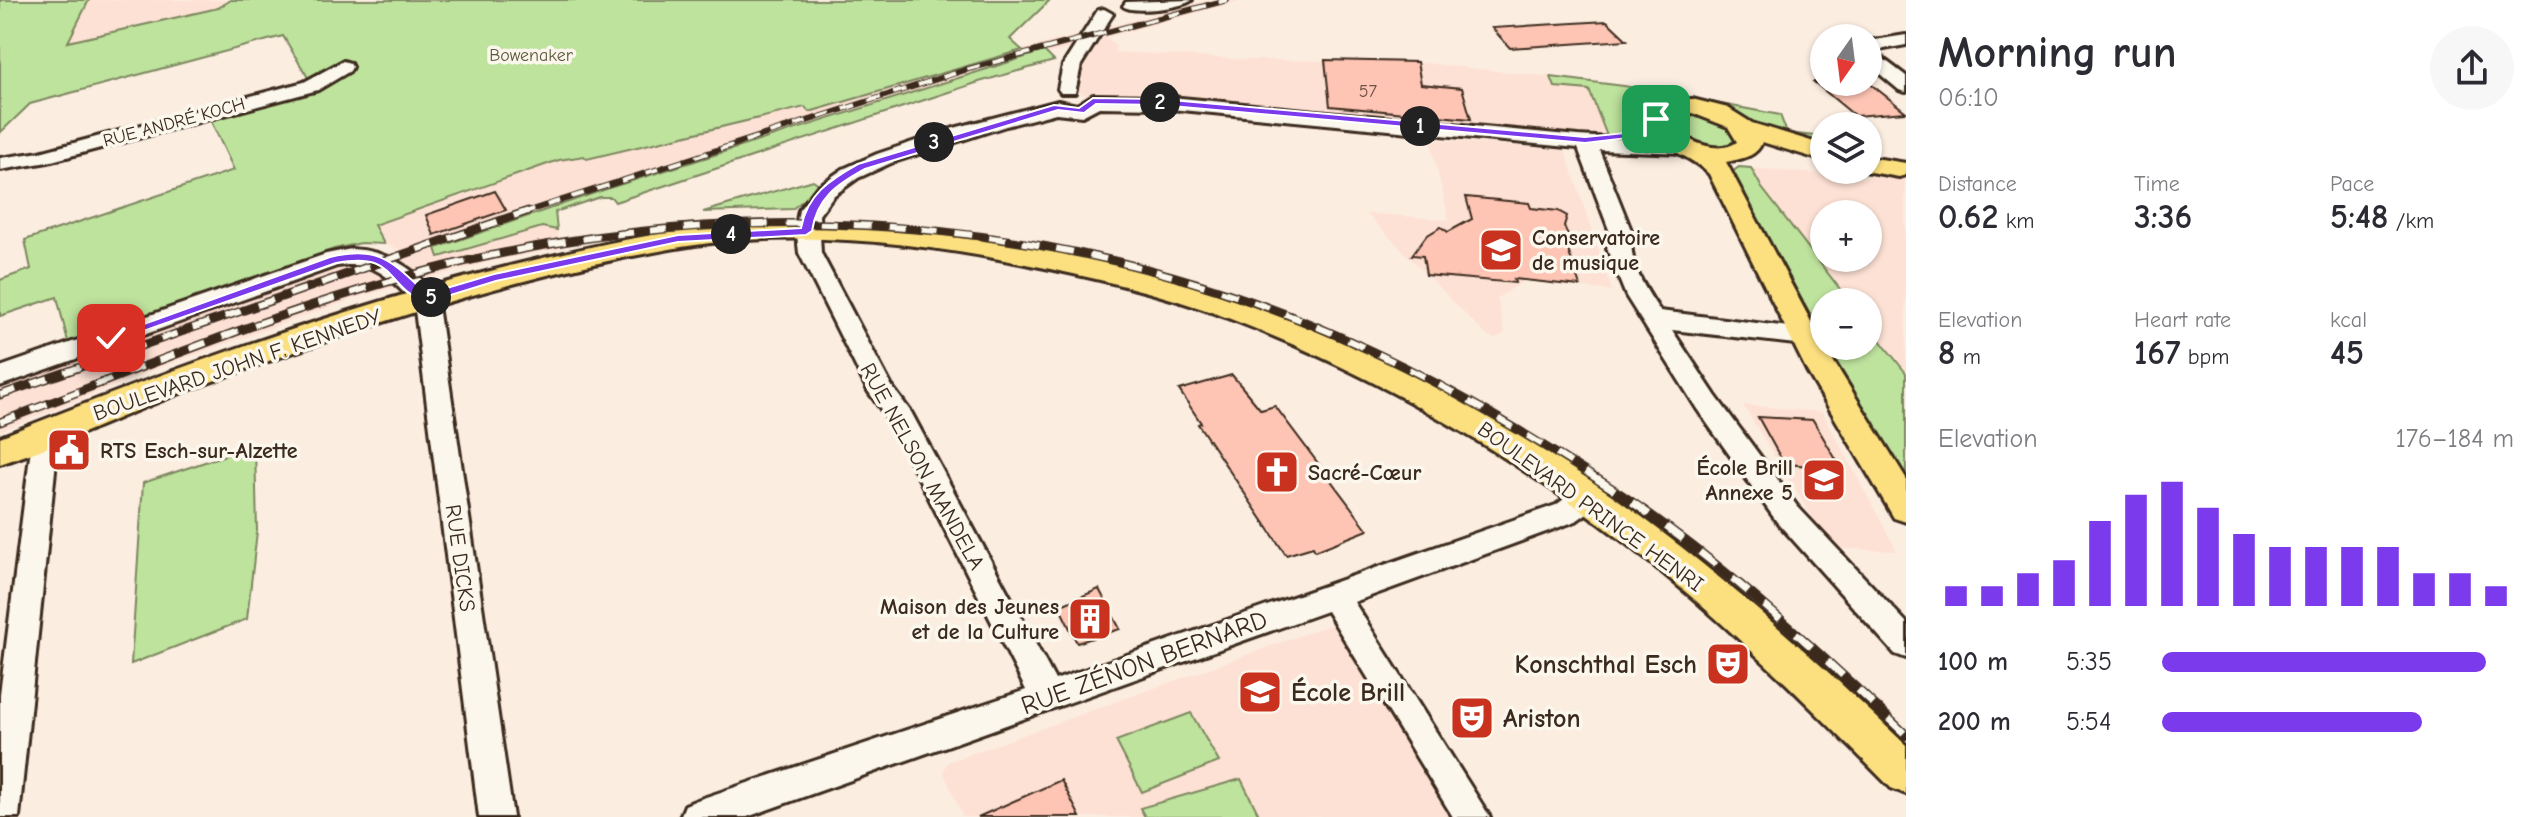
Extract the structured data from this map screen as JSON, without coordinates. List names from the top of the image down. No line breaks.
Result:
{"streets":{"main road":["BOULEVARD JOHN F. KENNEDY","BOULEVARD PRINCE HENRI"],"street":["RUE ANDRÉ KOCH","RUE NELSON MANDELA","RUE DICKS","RUE ZÉNON BERNARD"]},"crossings":[["BOULEVARD JOHN F. KENNEDY","RUE NELSON MANDELA"],["BOULEVARD JOHN F. KENNEDY","BOULEVARD PRINCE HENRI"],["BOULEVARD JOHN F. KENNEDY","RUE DICKS"],["RUE NELSON MANDELA","BOULEVARD PRINCE HENRI"],["RUE NELSON MANDELA","RUE ZÉNON BERNARD"],["BOULEVARD PRINCE HENRI","RUE ZÉNON BERNARD"]],"parks":["Bowenaker"],"places":{"school or university":["Conservatoire de musique","École Brill Annexe 5","École Brill"],"public building":["RTS Esch-sur-Alzette"],"church":["Sacré-Cœur"],"building":["Maison des Jeunes et de la Culture"],"theatre":["Konschthal Esch","Ariston"]},"house_numbers":["57"],"north":"bottom","page":{"heading":["Morning run","06:10"],"map_buttons":["+","−"],"pins":["2","1","3","4","5"],"stats":[["Distance","0.62 km"],["Time","3:36"],["Pace","5:48 /km"],["Elevation","8 m"],["Heart rate","167 bpm"],["kcal","45"]],"chart":["Elevation","176–184 m"],"list":[{"name":"100 m","note":"5:35"},{"name":"200 m","note":"5:54"}]}}
